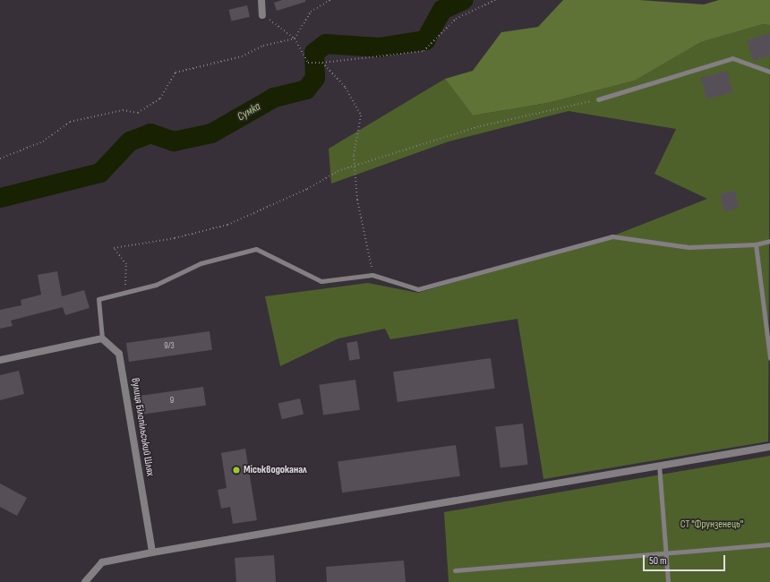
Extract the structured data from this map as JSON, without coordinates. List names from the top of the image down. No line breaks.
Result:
{"streets":{"street":["вулиця Білопільський Шлях"]},"water":["Сумка"],"parks":["СТ \"Фрунзенець\""],"places":["Міськводоканал"],"house_numbers":["9/3","9"],"scale_bar":"50 m"}
